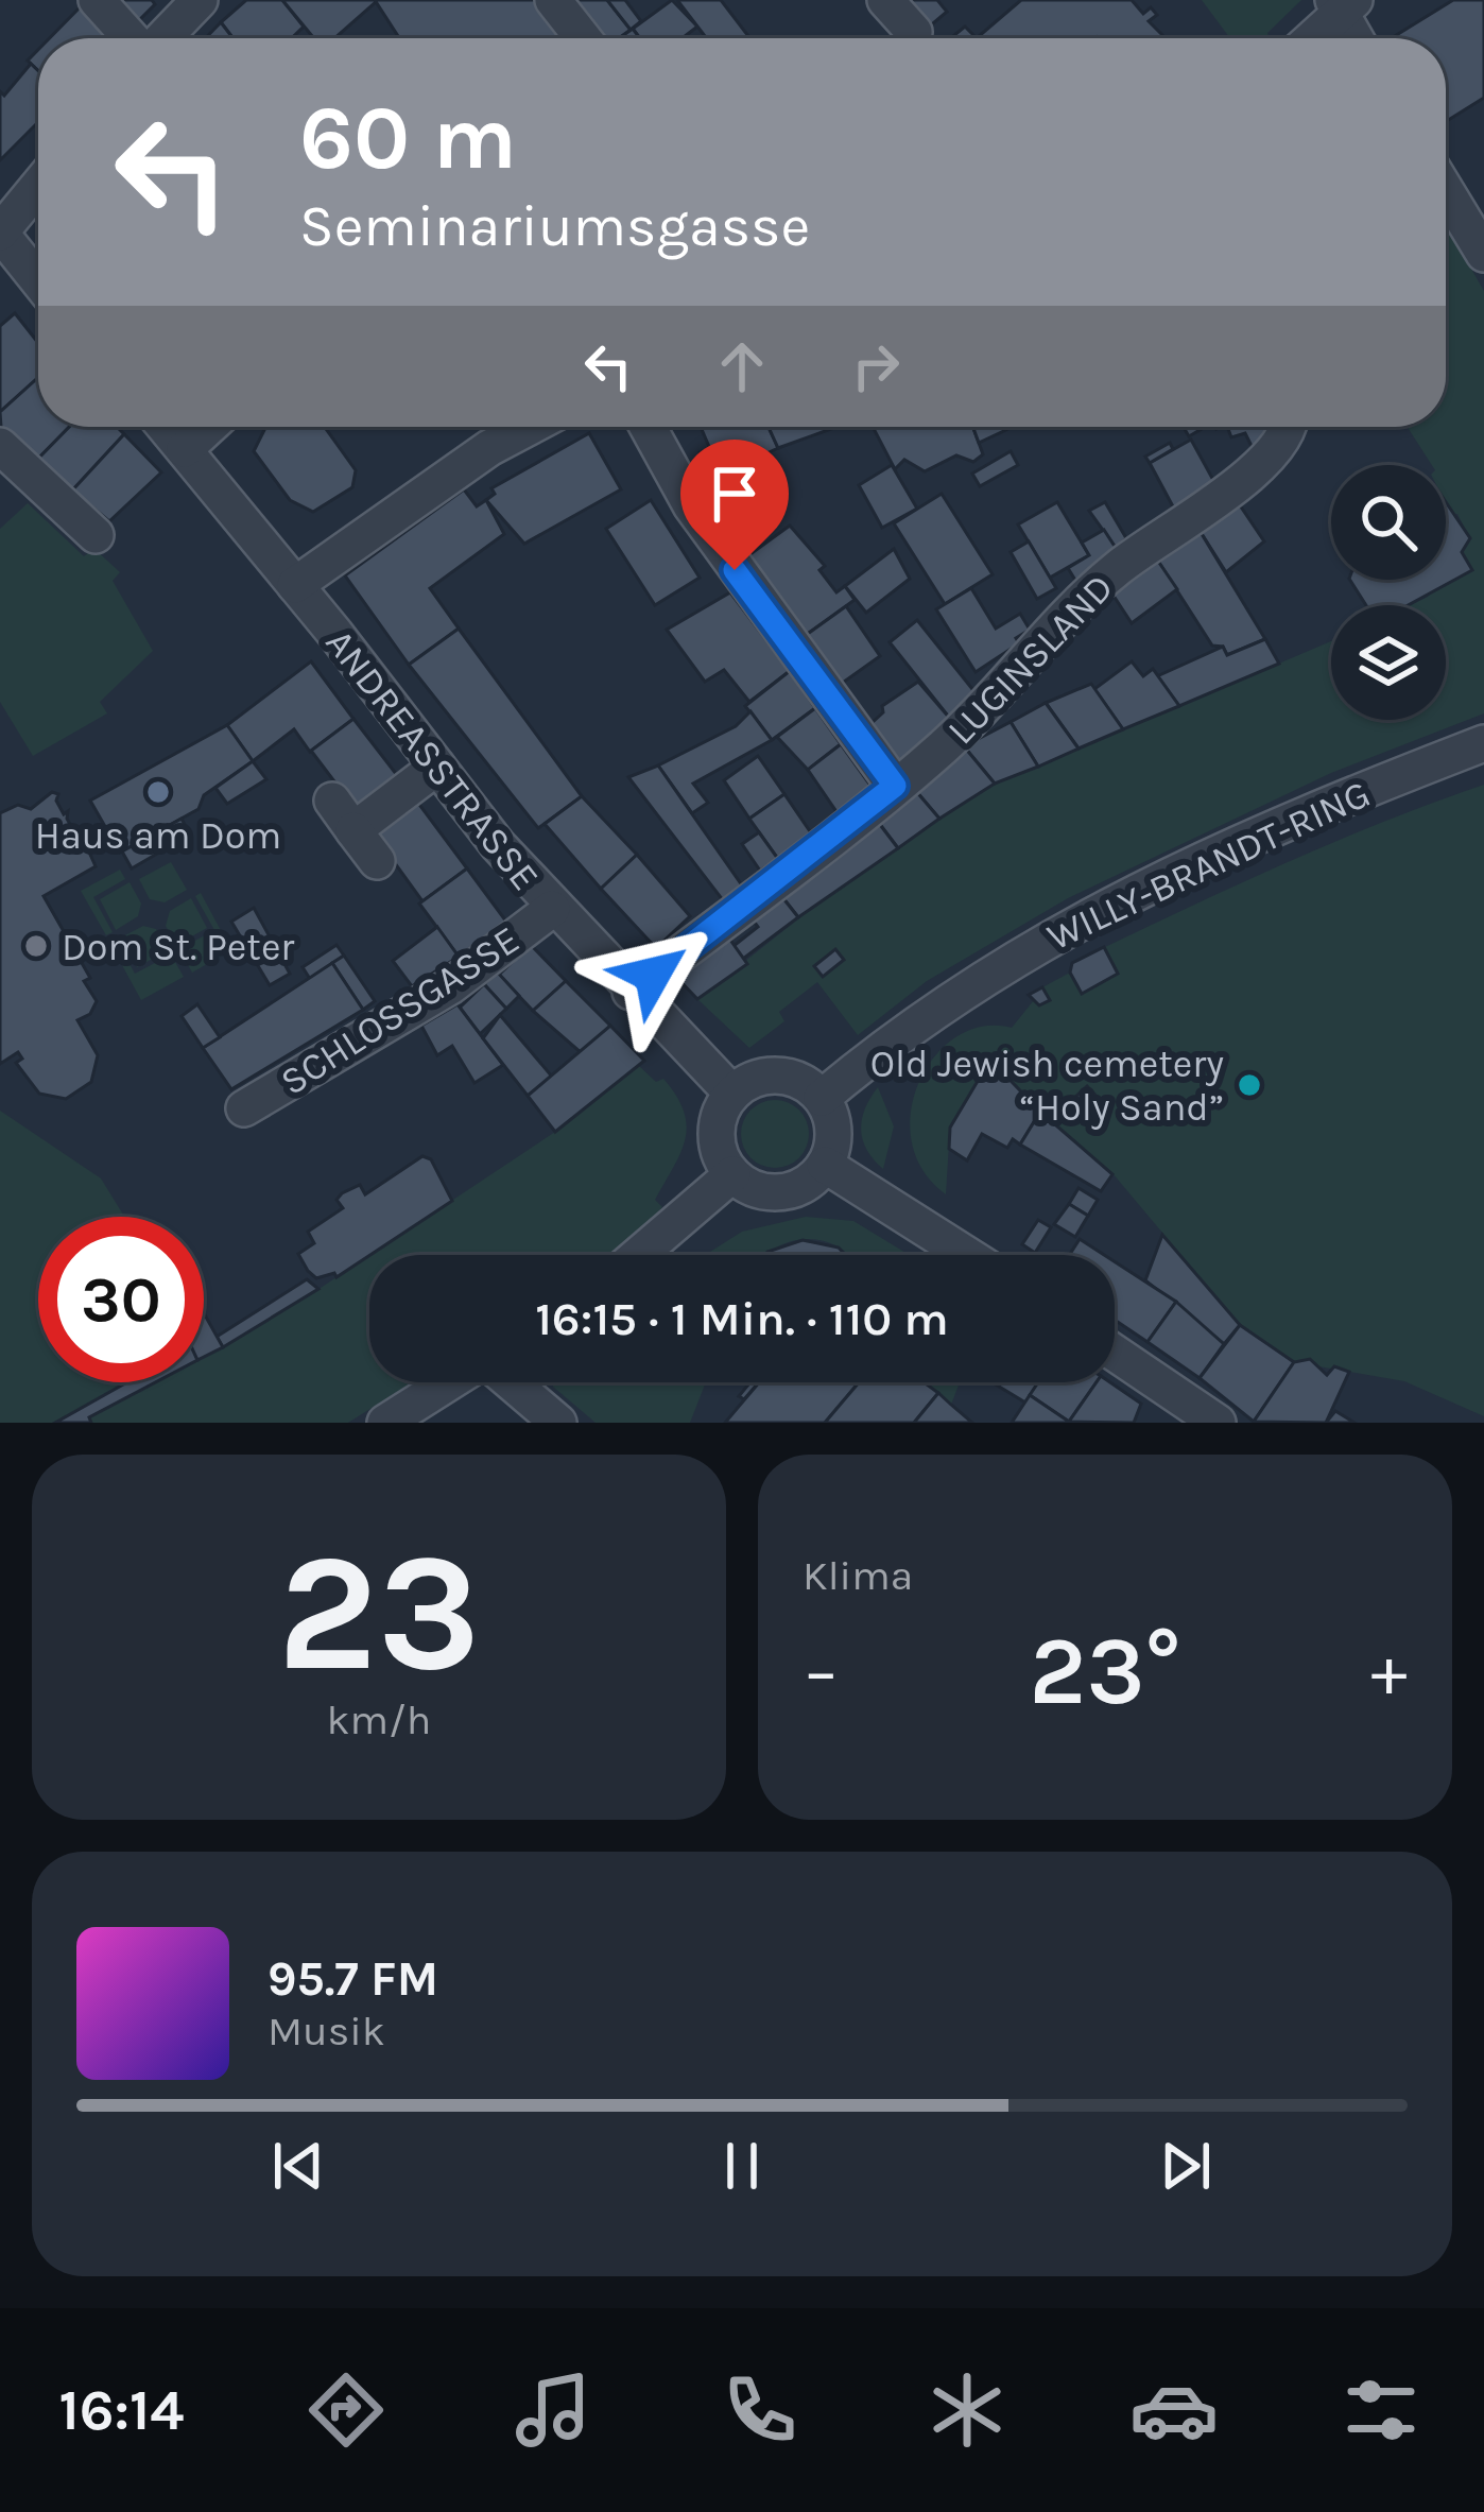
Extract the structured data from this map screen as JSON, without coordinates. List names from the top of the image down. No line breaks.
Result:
{"streets":{"street":["LUGINSLAND","ANDREASSTRASSE","WILLY-BRANDT-RING","SCHLOSSGASSE"]},"crossings":[["LUGINSLAND","ANDREASSTRASSE"],["ANDREASSTRASSE","WILLY-BRANDT-RING"],["ANDREASSTRASSE","SCHLOSSGASSE"]],"places":["Haus am Dom","Dom St. Peter","Old Jewish cemetery “Holy Sand”"],"page":{"turn":["60 m","Seminariumsgasse"],"limit":"30","trip":"16:15 · 1 Min. · 110 m","tile":[["23","km/h"],"Klima"],"heat":["−","23°","+"],"song":["95.7 FM","Musik"],"tabs":"16:14"}}
